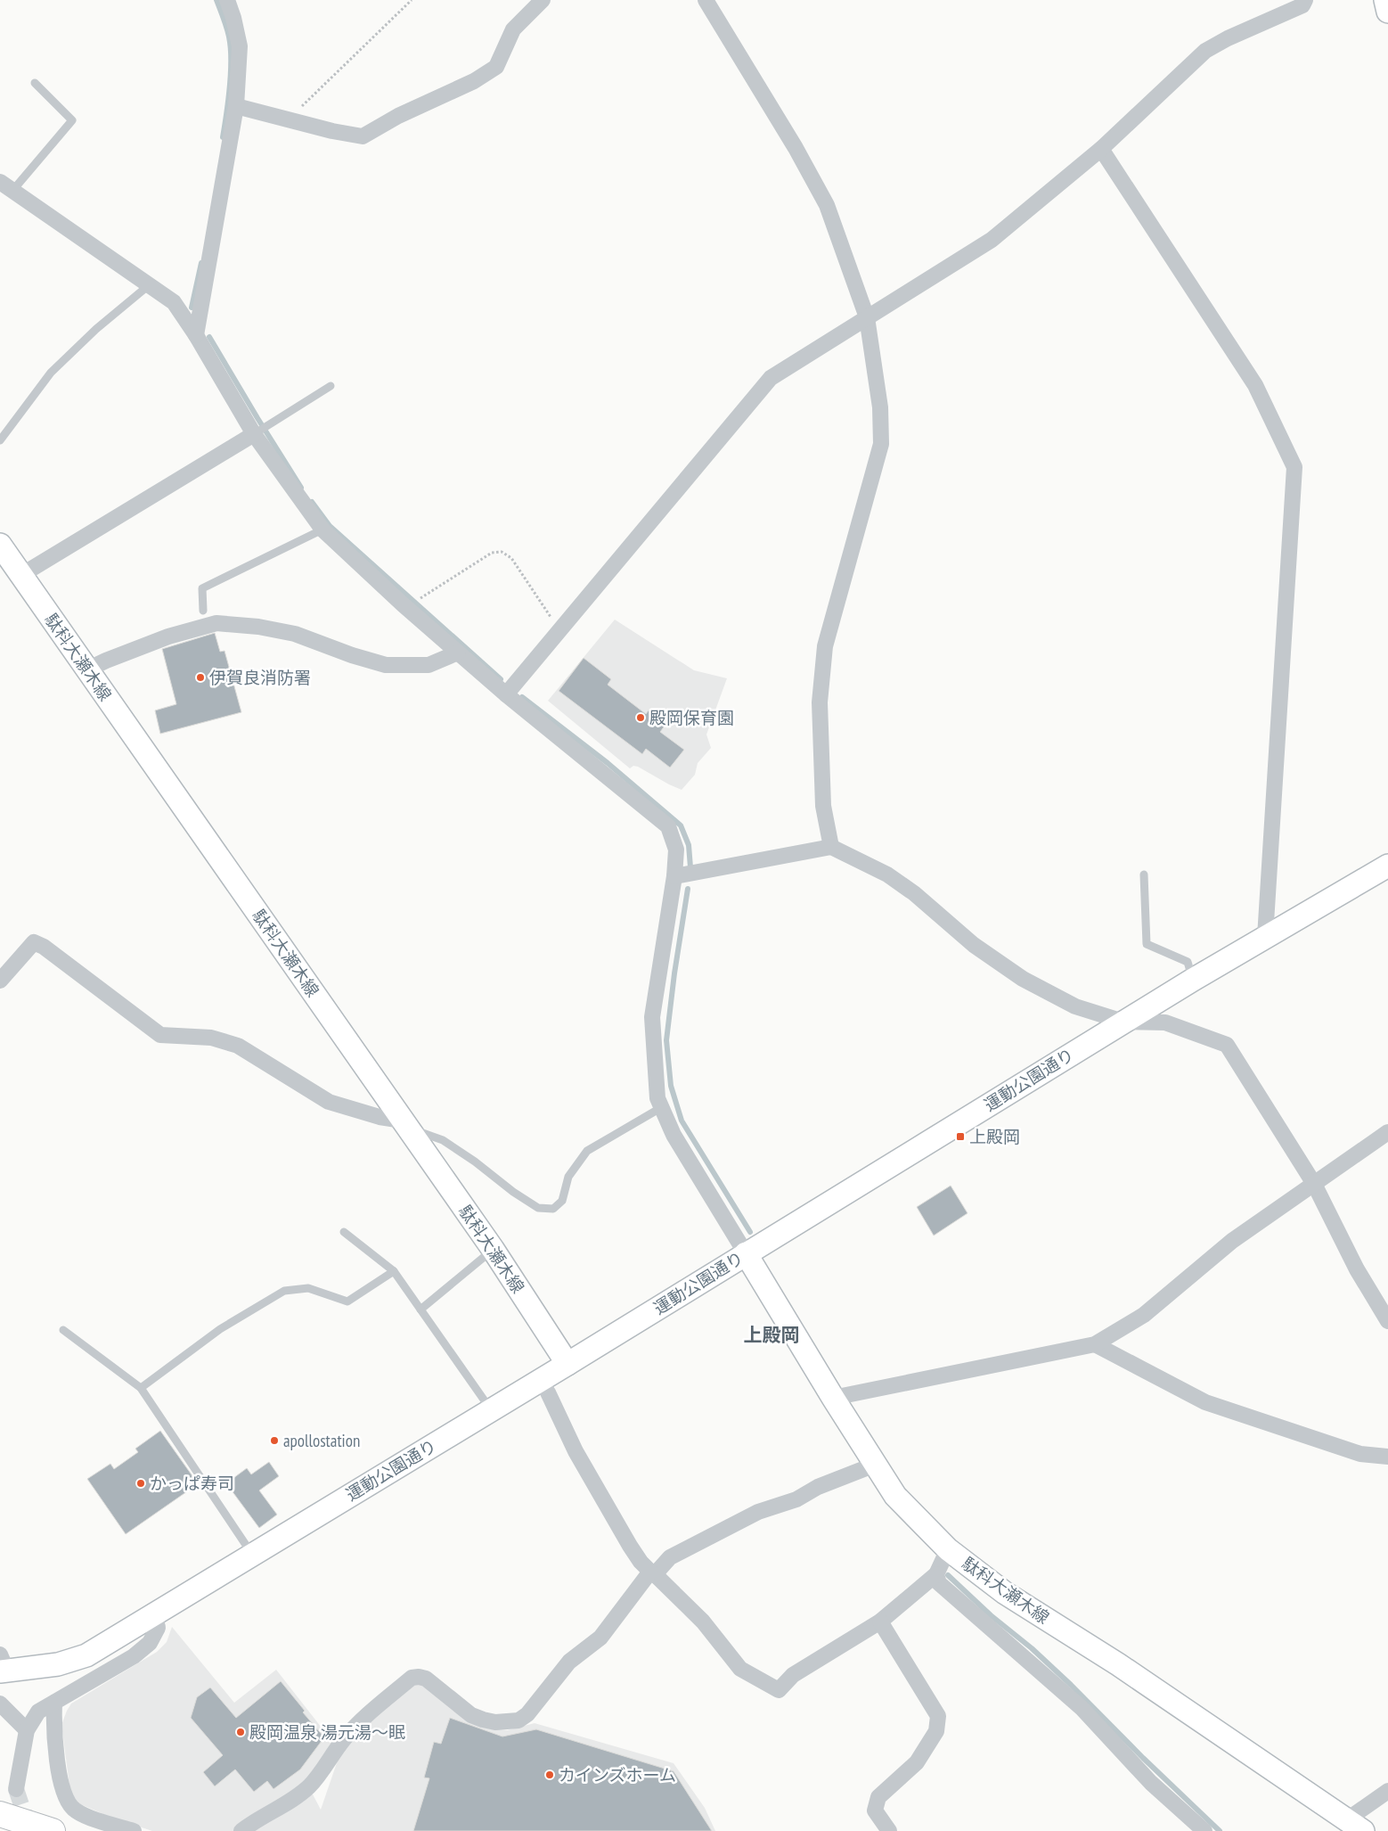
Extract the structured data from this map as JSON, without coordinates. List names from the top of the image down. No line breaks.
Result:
{"streets":{"main road":["駄科大瀬木線","運動公園通り"]},"crossings":[["駄科大瀬木線","運動公園通り"]],"districts":["上殿岡"],"places":{"other":["伊賀良消防署","殿岡保育園","apollostation","かっぱ寿司","殿岡温泉 湯元湯～眠","カインズホーム"],"transit":["上殿岡"]}}
